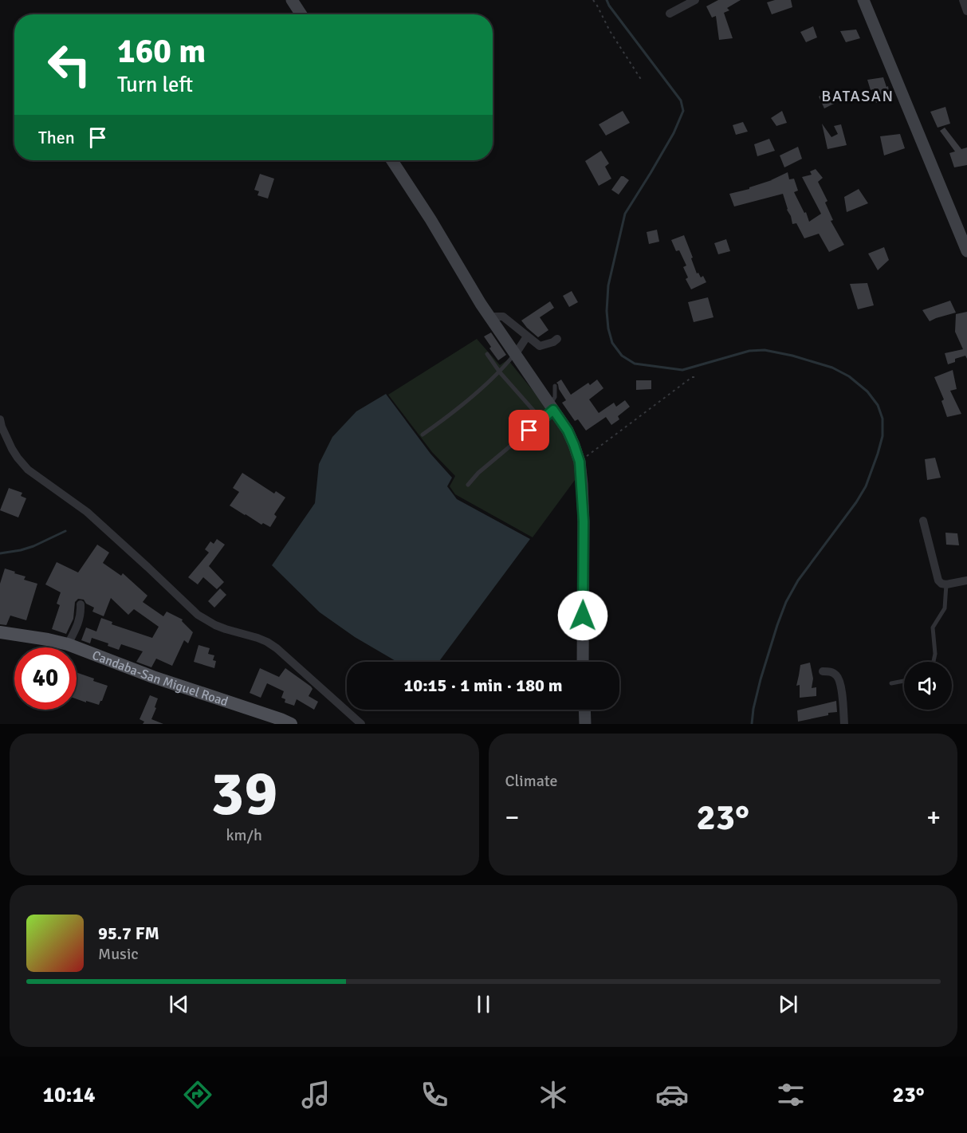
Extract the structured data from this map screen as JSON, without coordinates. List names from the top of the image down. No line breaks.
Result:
{"streets":{"main road":["Candaba-San Miguel Road"]},"districts":["BATASAN"],"page":{"turn":["160 m","Turn left"],"then":"Then","limit":"40","trip":"10:15 · 1 min · 180 m","tile":[["39","km/h"],"Climate"],"heat":["−","23°","+"],"song":["95.7 FM","Music"],"tabs":["10:14","23°"]}}
